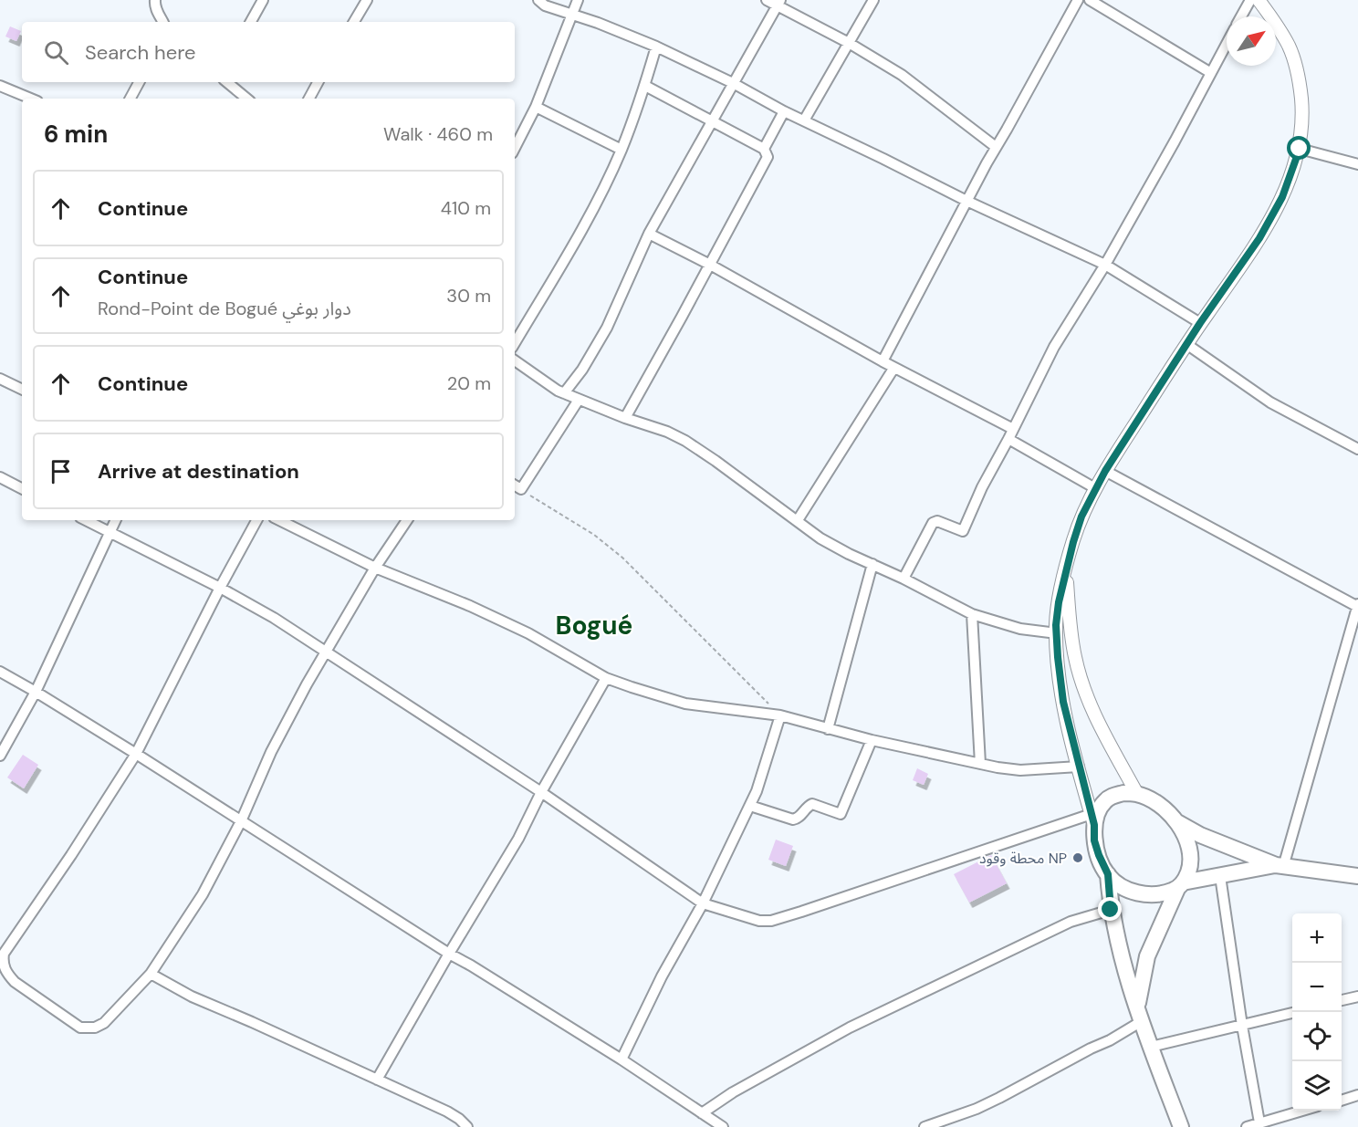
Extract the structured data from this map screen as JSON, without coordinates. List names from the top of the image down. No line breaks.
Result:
{"districts":["Bogué"],"places":["محطة وقود NP"],"north":"top right","page":{"search":"Search here","heading":["6 min","Walk · 460 m"],"list":[["Continue","410 m"],["Continue","Rond-Point de Bogué دوار بوغي","30 m"],["Continue","20 m"],"Arrive at destination"],"map_buttons":["+","−"]}}
